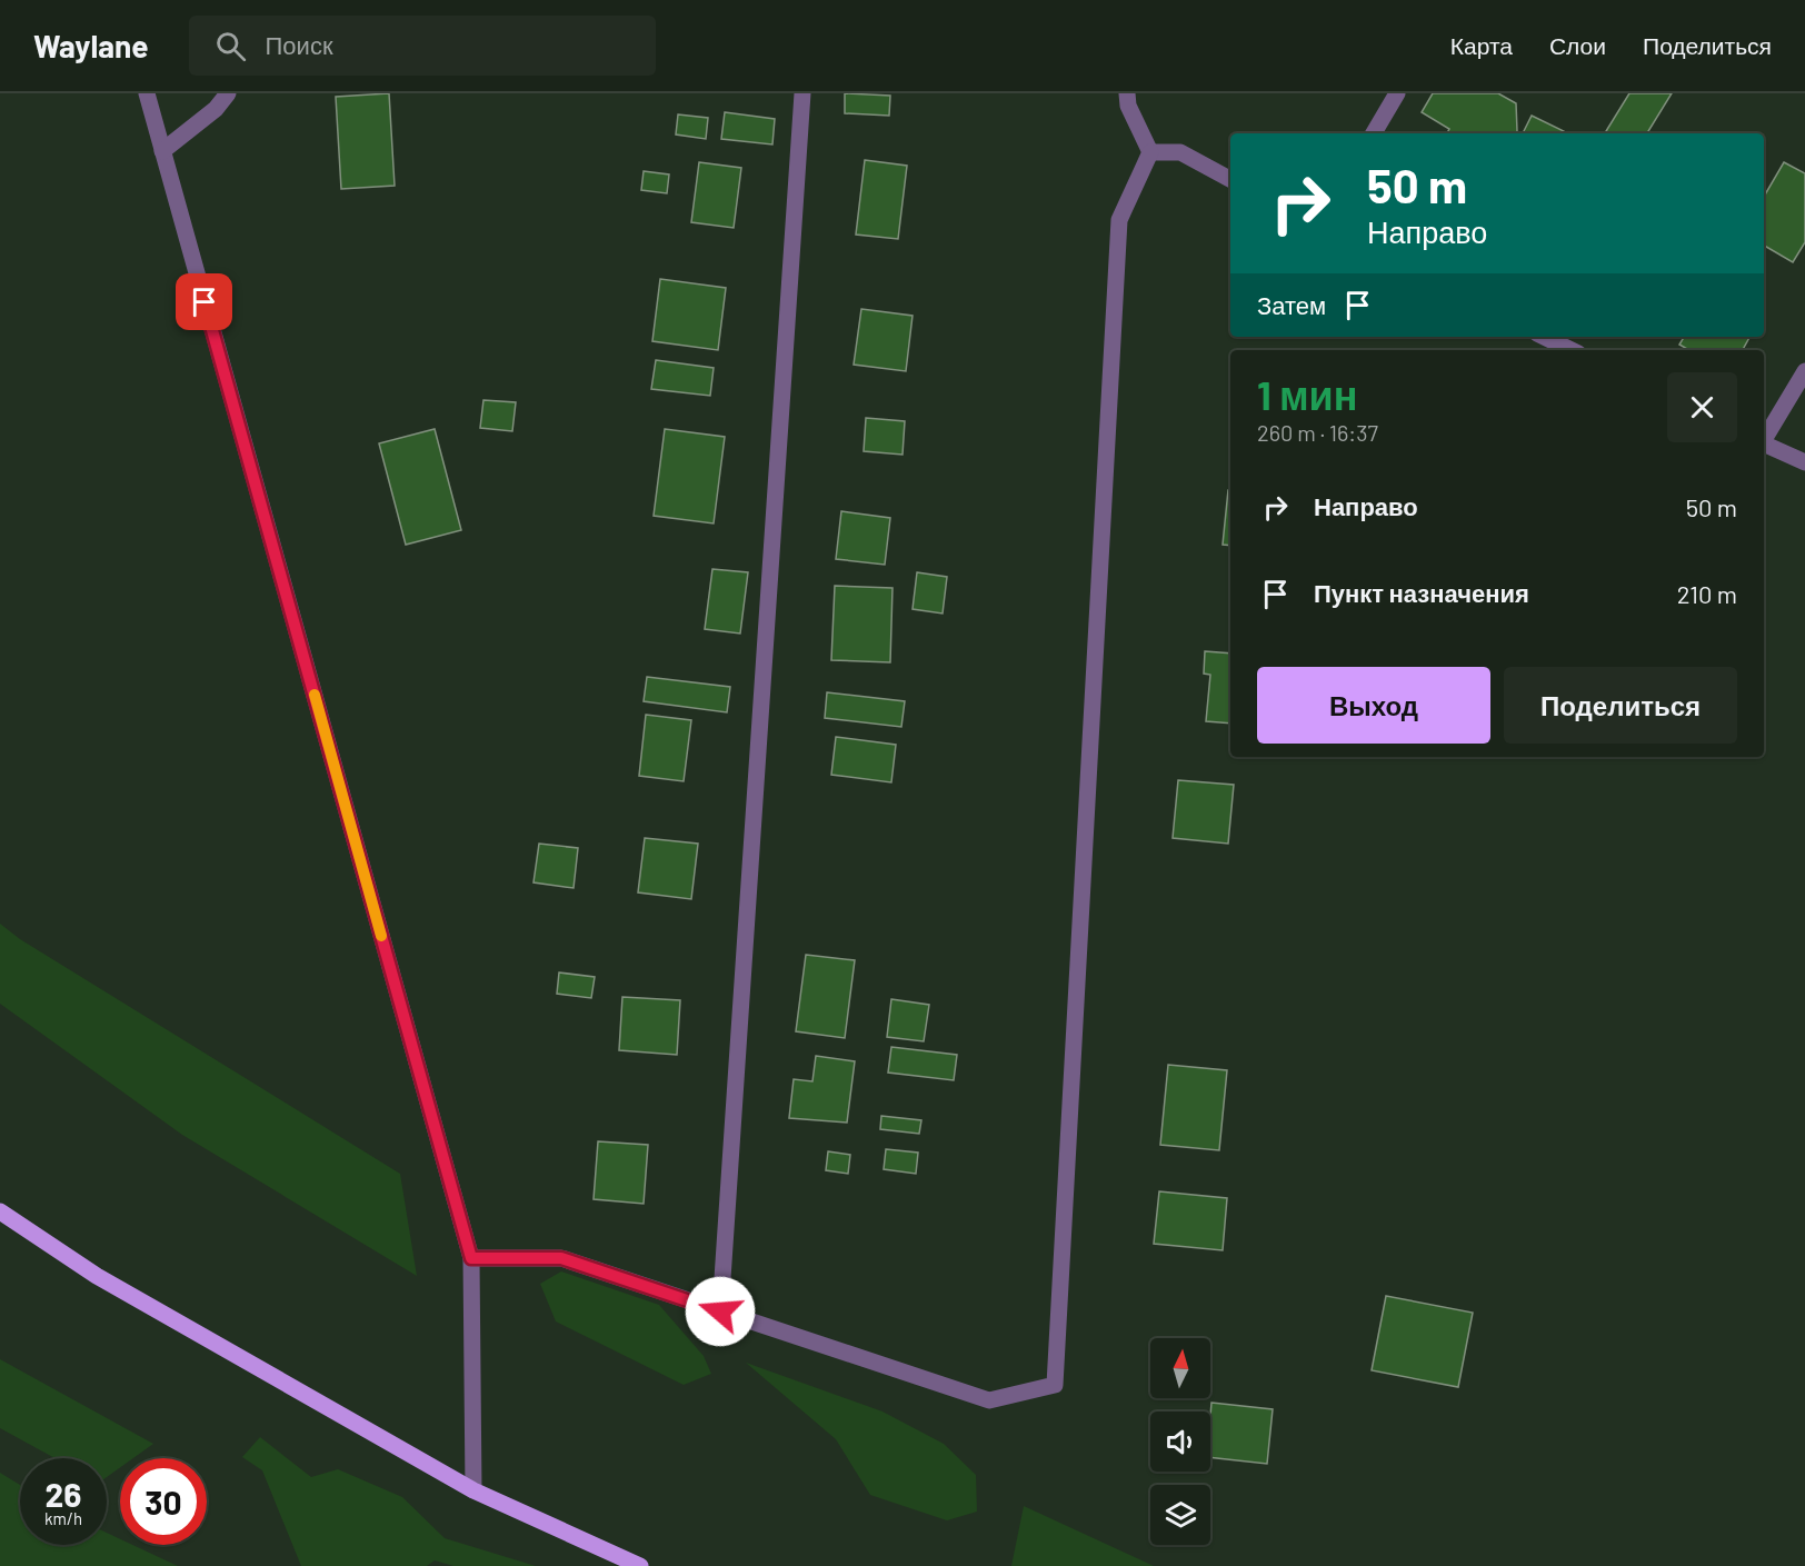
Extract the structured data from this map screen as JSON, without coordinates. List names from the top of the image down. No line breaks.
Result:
{"north":"top","page":{"header":"Waylane","search":"Поиск","nav":["Карта","Слои","Поделиться"],"turn":["50 m","Направо"],"then":"Затем","heading":["1 мин","260 m · 16:37"],"list":[{"name":"Направо","value":"50 m"},{"name":"Пункт назначения","value":"210 m"}],"buttons":["Выход","Поделиться"],"speed":"26 km/h","limit":"30"}}
